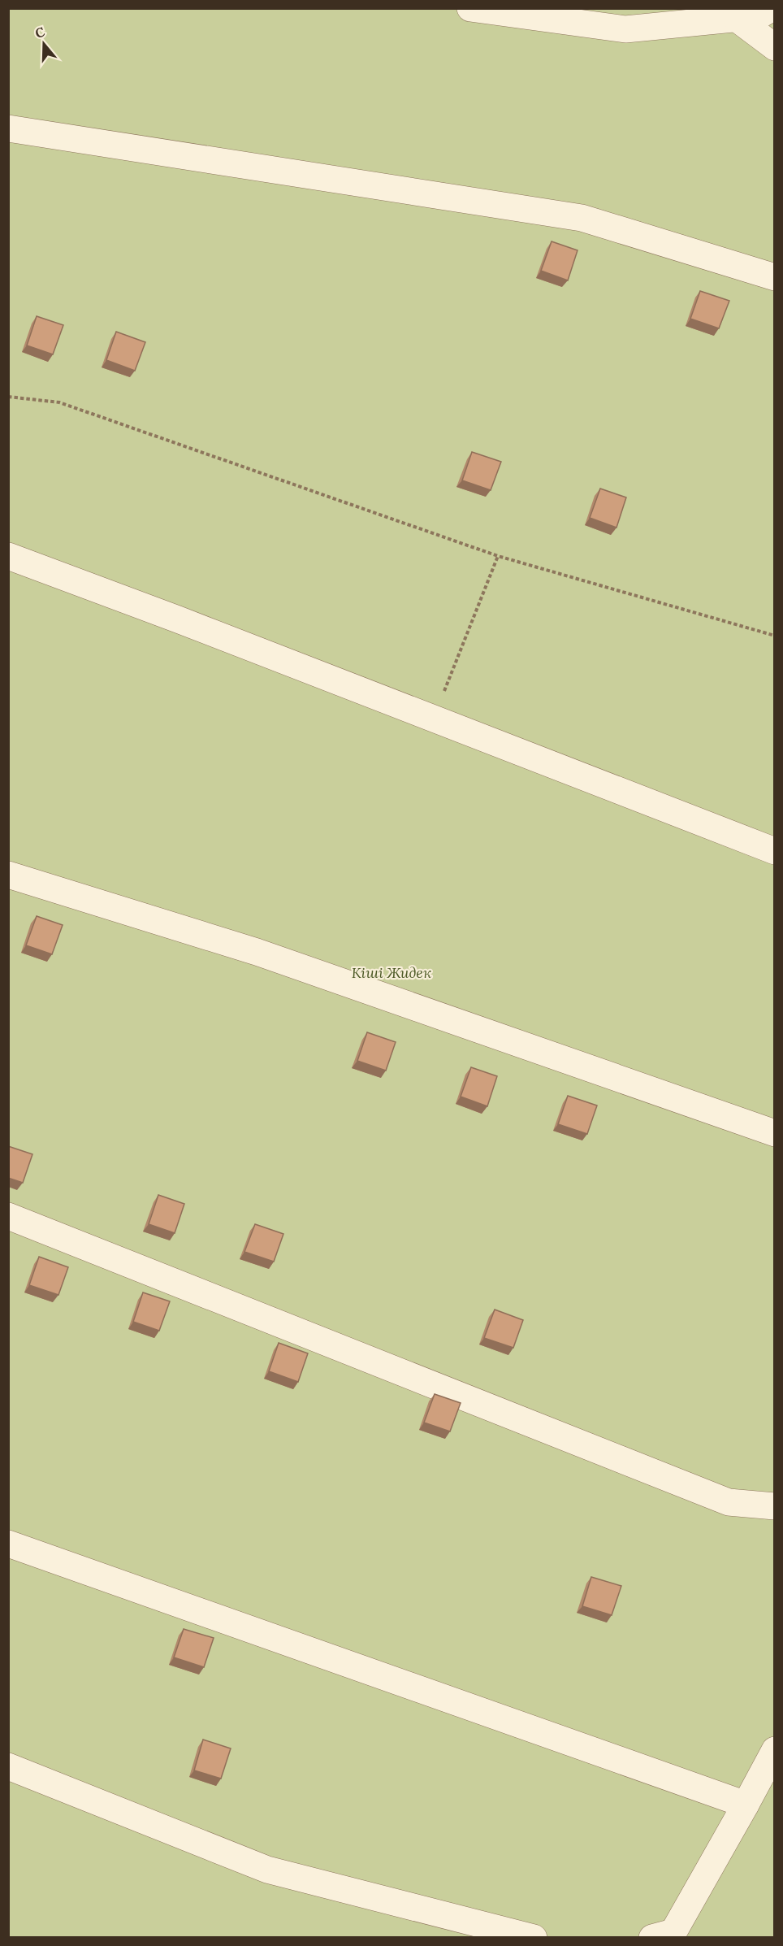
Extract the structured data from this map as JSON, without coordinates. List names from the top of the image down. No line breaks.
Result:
{"parks":["Кіші Жидек"],"north":"top"}
